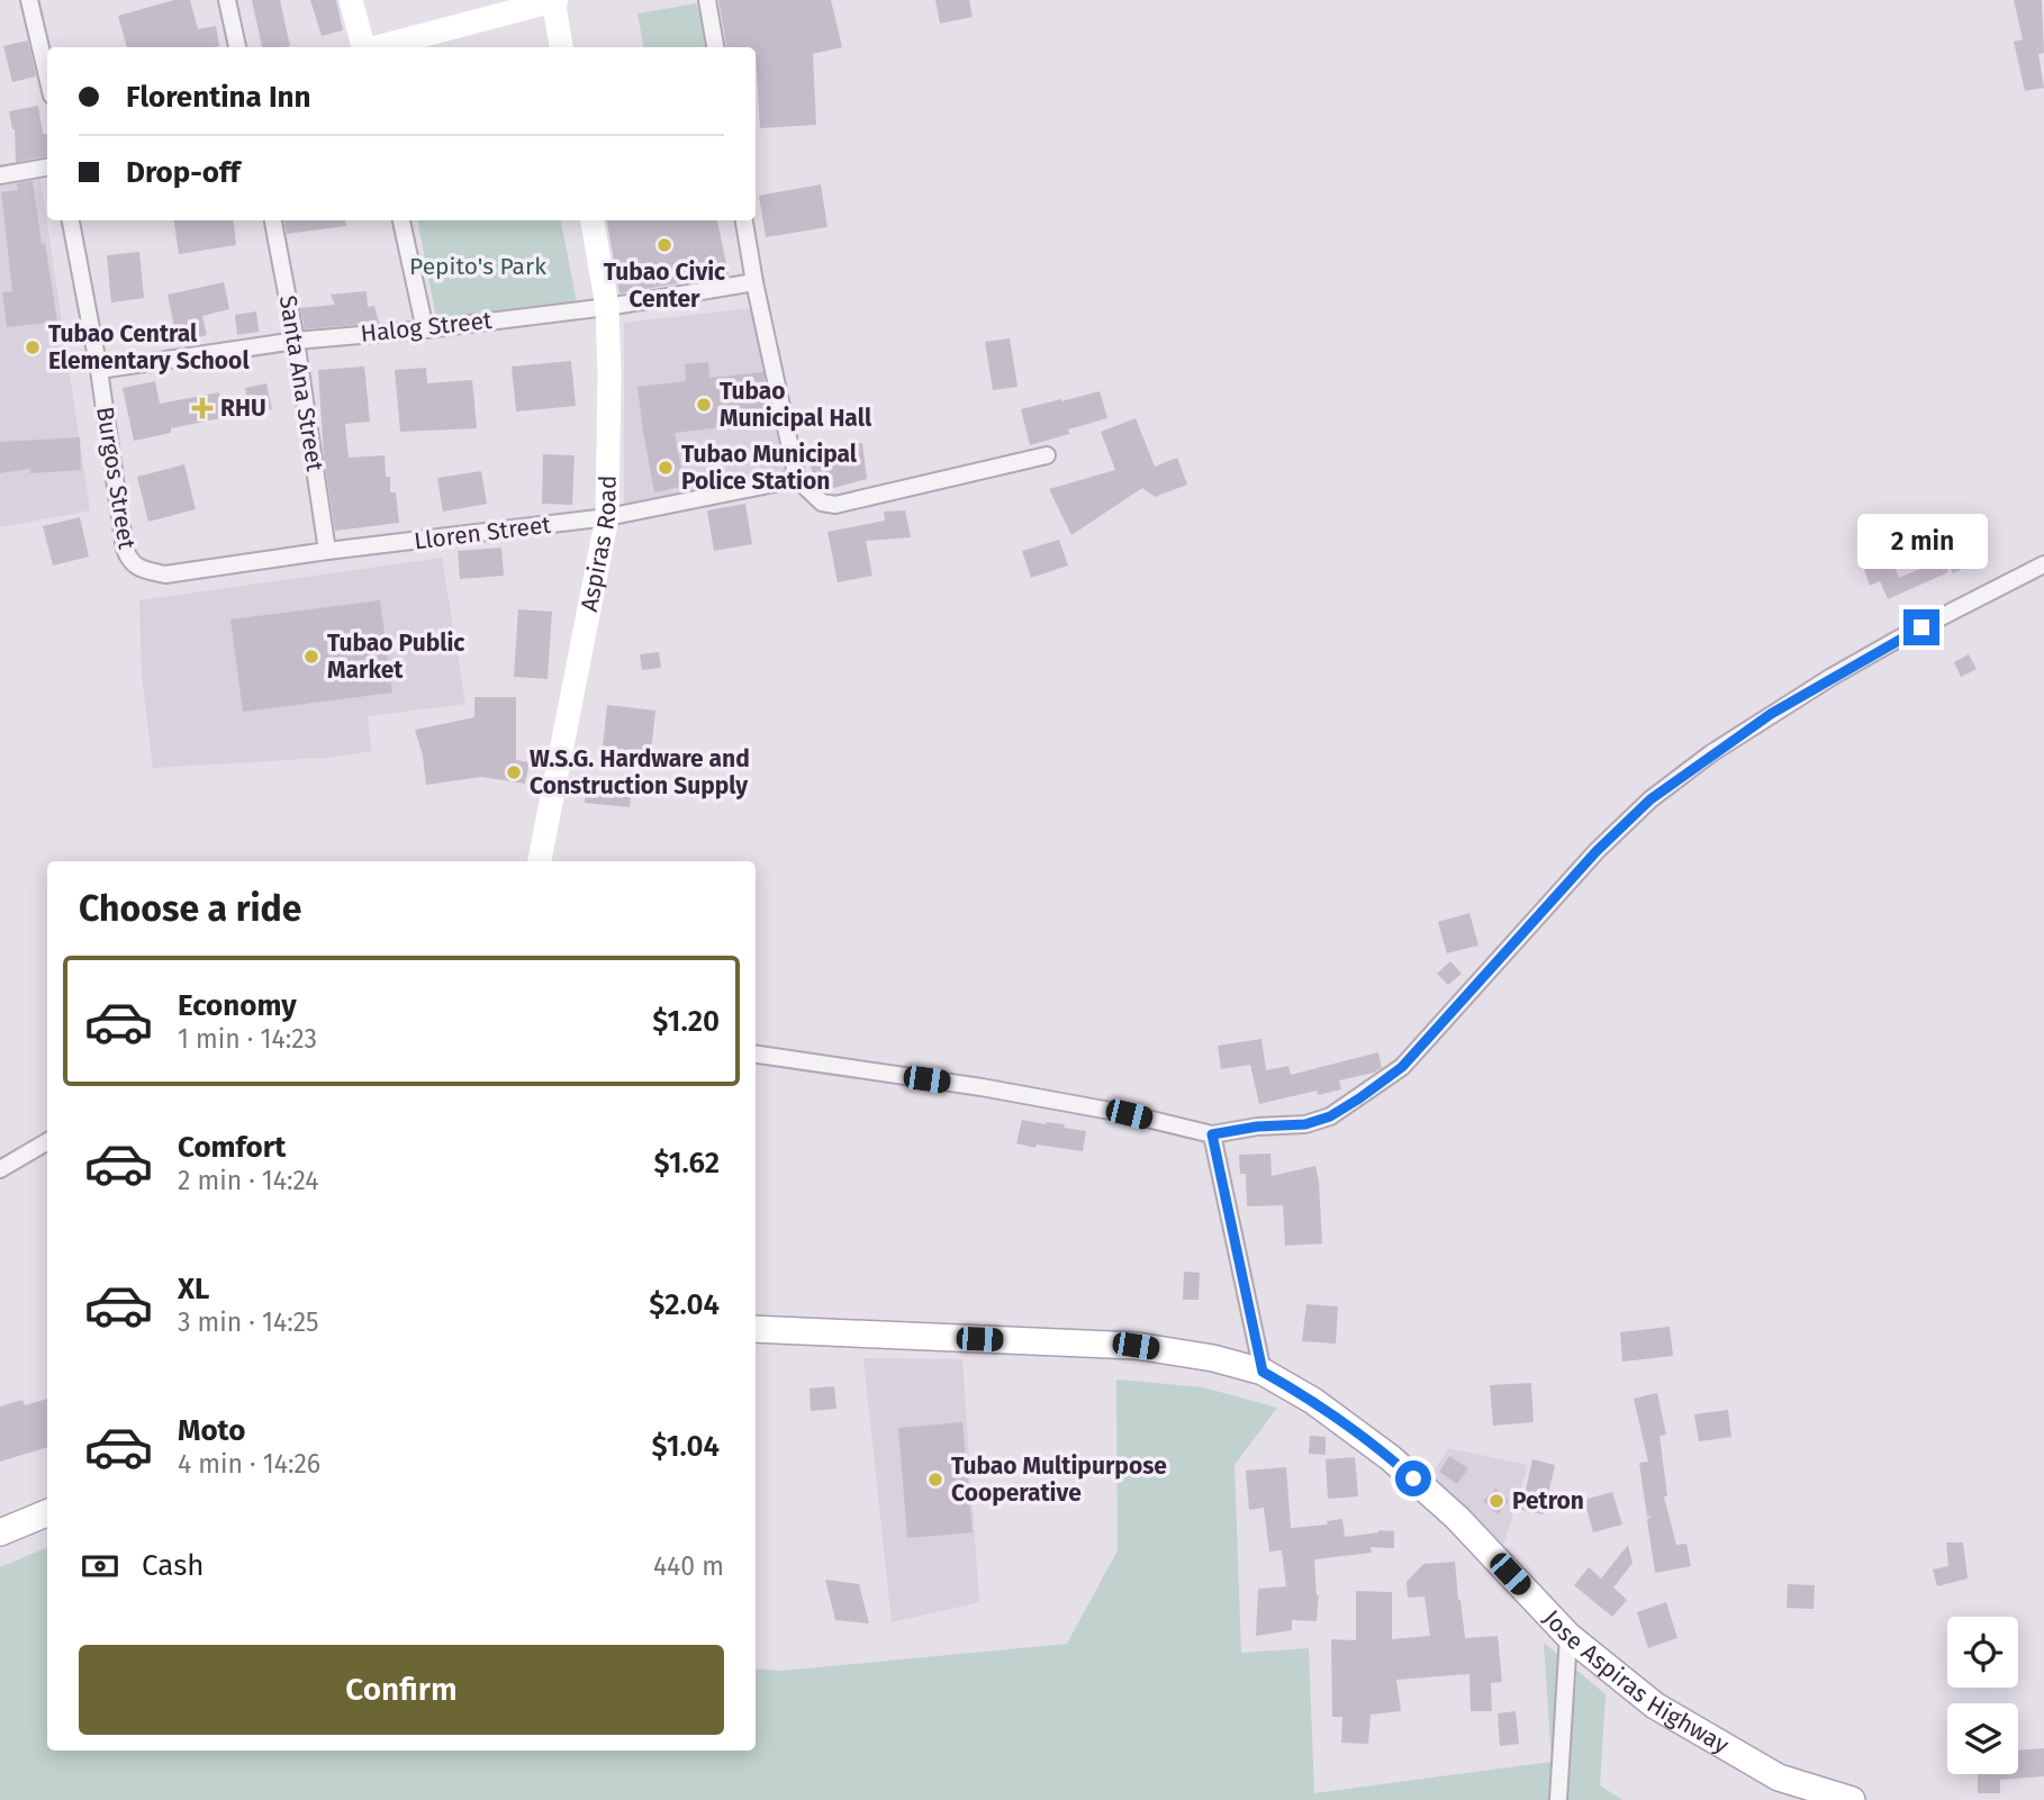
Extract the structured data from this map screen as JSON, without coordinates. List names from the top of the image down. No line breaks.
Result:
{"streets":{"main road":["Aspiras Road","Jose Aspiras Highway"],"street":["Halog Street","Santa Ana Street","Burgos Street","Lloren Street"]},"crossings":[["Halog Street","Santa Ana Street"],["Halog Street","Burgos Street"],["Halog Street","Aspiras Road"],["Santa Ana Street","Lloren Street"],["Burgos Street","Lloren Street"],["Lloren Street","Aspiras Road"]],"parks":["Pepito's Park"],"places":{"other":["Tubao Civic Center","Tubao Central Elementary School","Tubao Municipal Hall","Tubao Municipal Police Station","Tubao Public Market","W.S.G. Hardware and Construction Supply","Tubao Multipurpose Cooperative","Petron"],"health":["RHU"]},"page":{"banner":["Florentina Inn","Drop-off"],"bubble":"2 min","heading":"Choose a ride","list":[{"name":"Economy","note":"1 min · 14:23","value":"$1.20"},{"name":"Comfort","note":"2 min · 14:24","value":"$1.62"},{"name":"XL","note":"3 min · 14:25","value":"$2.04"},{"name":"Moto","note":"4 min · 14:26","value":"$1.04"}],"pay":["Cash","440 m"],"buttons":"Confirm"}}
